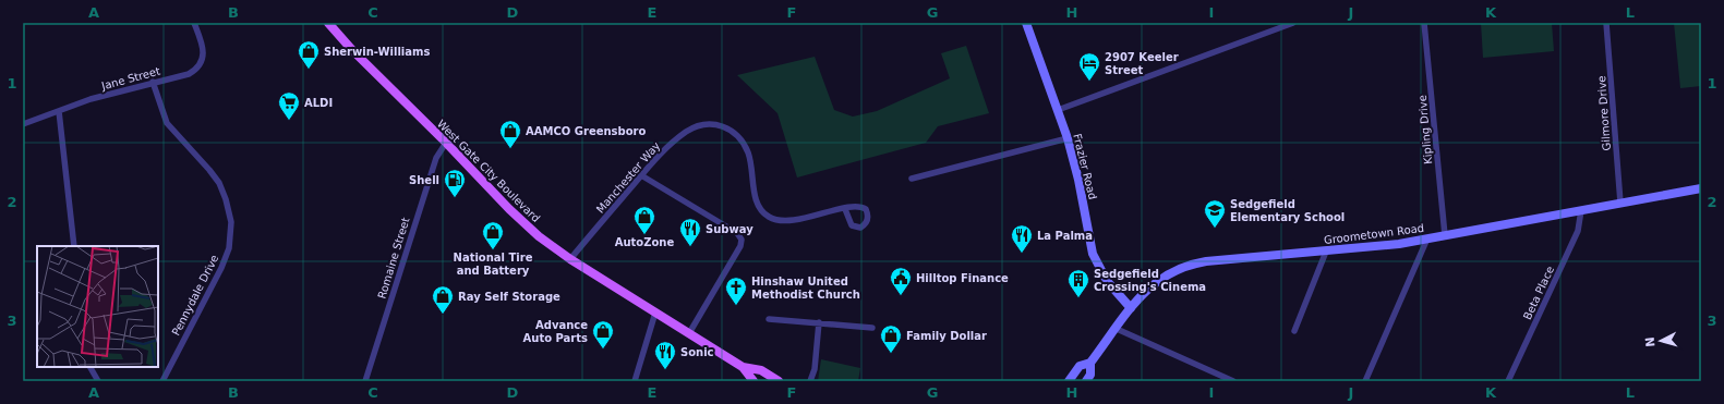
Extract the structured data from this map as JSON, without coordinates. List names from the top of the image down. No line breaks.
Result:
{"streets":{"main road":["Frazier Road","West Gate City Boulevard","Groometown Road"],"street":["Jane Street","Gilmore Drive","Kipling Drive","Manchester Way","Romaine Street","Beta Place","Pennydale Drive"]},"crossings":[["Jane Street","Pennydale Drive"],["Gilmore Drive","Groometown Road"],["Kipling Drive","Groometown Road"],["Frazier Road","Groometown Road"],["West Gate City Boulevard","Manchester Way"],["West Gate City Boulevard","Romaine Street"],["Groometown Road","Beta Place"]],"places":{"shop":["Sherwin-Williams","AAMCO Greensboro","AutoZone","National Tire and Battery","Ray Self Storage","Advance Auto Parts","Family Dollar"],"hotel":["2907 Keeler Street"],"supermarket":["ALDI"],"fuel station":["Shell"],"school or university":["Sedgefield Elementary School"],"restaurant":["Subway","La Palma","Sonic"],"public building":["Hilltop Finance"],"building":["Sedgefield Crossing's Cinema"],"church":["Hinshaw United Methodist Church"]},"north":"left","grid":{"columns":["A","B","C","D","E","F","G","H","I","J","K","L"],"rows":["1","2","3"]}}
